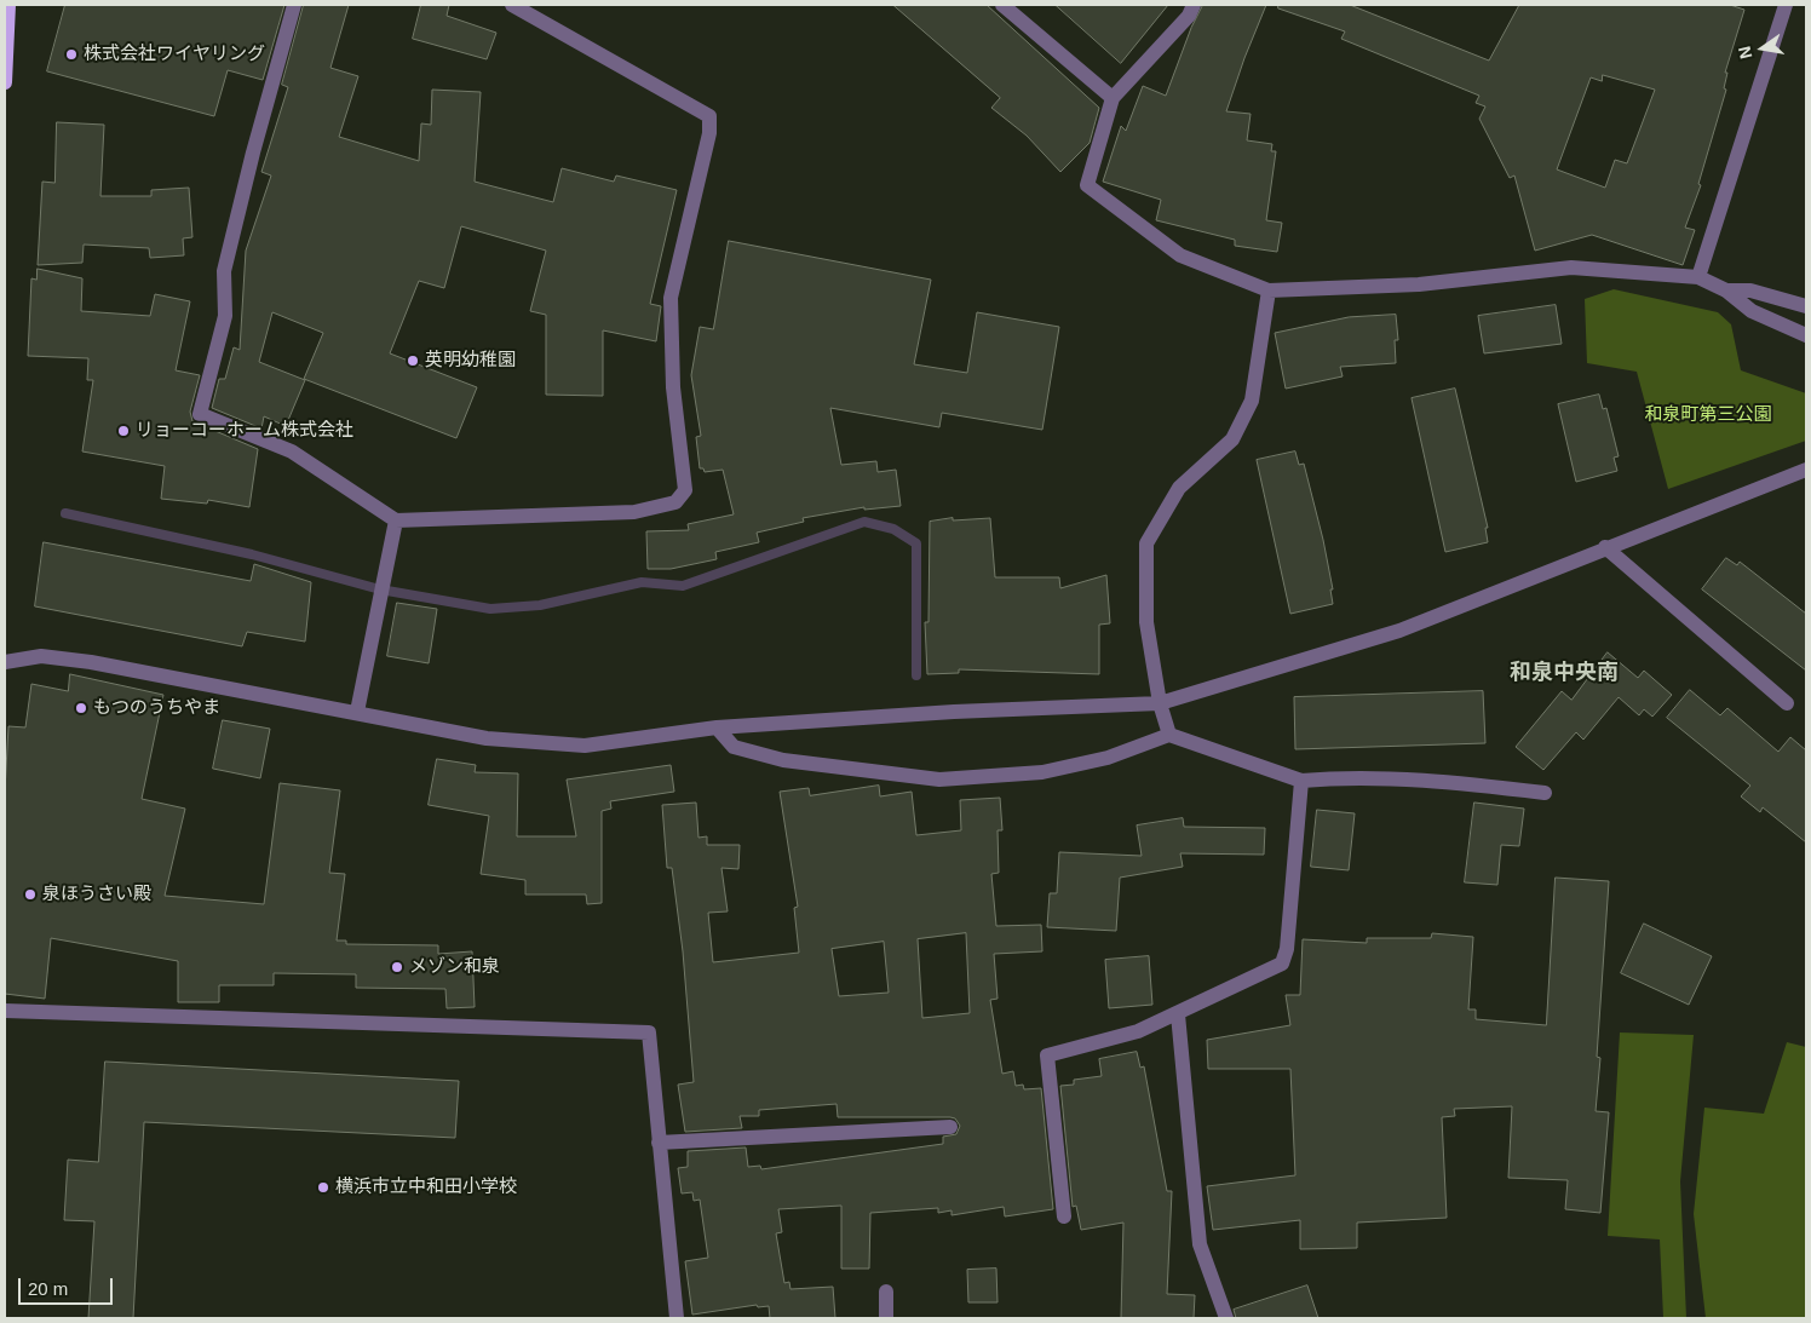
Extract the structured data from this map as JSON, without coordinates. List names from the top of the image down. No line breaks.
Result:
{"districts":["和泉中央南"],"parks":["和泉町第三公園"],"places":["株式会社ワイヤリング","英明幼稚園","リョーコーホーム株式会社","もつのうちやま","泉ほうさい殿","メゾン和泉","横浜市立中和田小学校"],"scale_bar":"20 m","north":"left"}
